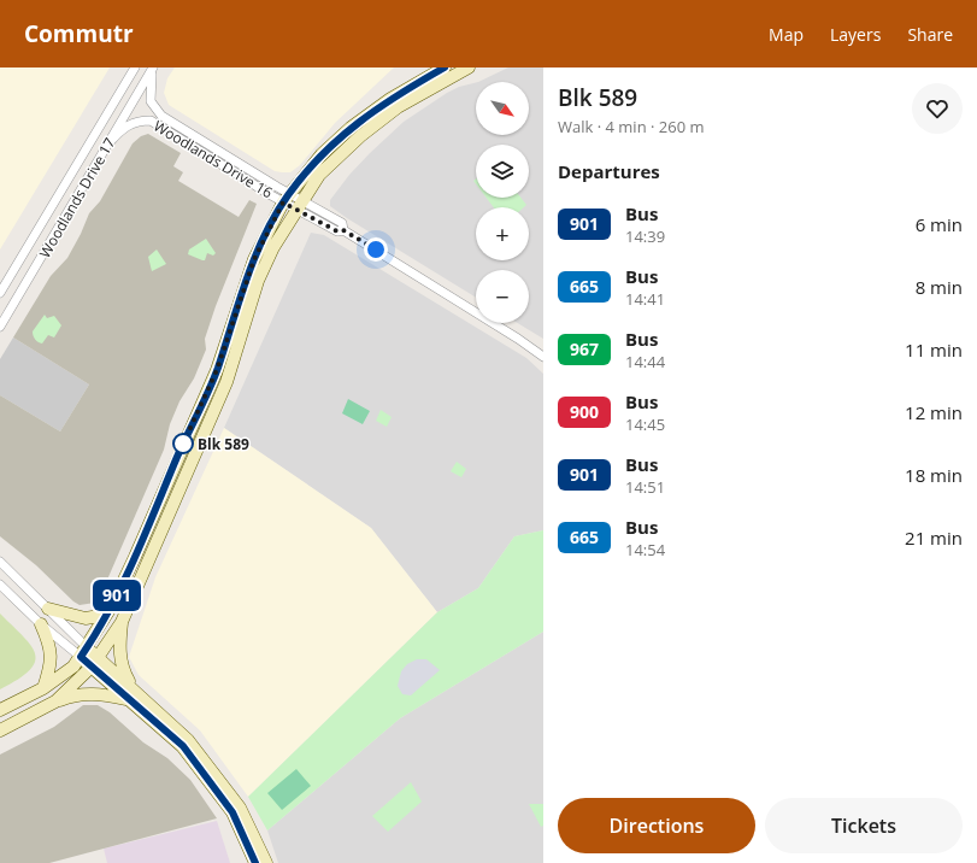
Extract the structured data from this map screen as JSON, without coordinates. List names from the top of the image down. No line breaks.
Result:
{"streets":{"street":["Woodlands Drive 16","Woodlands Drive 17"]},"crossings":[["Woodlands Drive 16","Woodlands Drive 17"]],"places":["Blk 589"],"lines":["bus line 901"],"north":"bottom right","page":{"header":"Commutr","nav":["Map","Layers","Share"],"on_map":"901","heading":[["Blk 589","Walk · 4 min · 260 m"],"Departures"],"map_buttons":["+","−"],"list":[{"mark":"901","name":"Bus","note":"14:39","value":"6 min"},{"mark":"665","name":"Bus","note":"14:41","value":"8 min"},{"mark":"967","name":"Bus","note":"14:44","value":"11 min"},{"mark":"900","name":"Bus","note":"14:45","value":"12 min"},{"mark":"901","name":"Bus","note":"14:51","value":"18 min"},{"mark":"665","name":"Bus","note":"14:54","value":"21 min"}],"buttons":["Directions","Tickets"]}}
